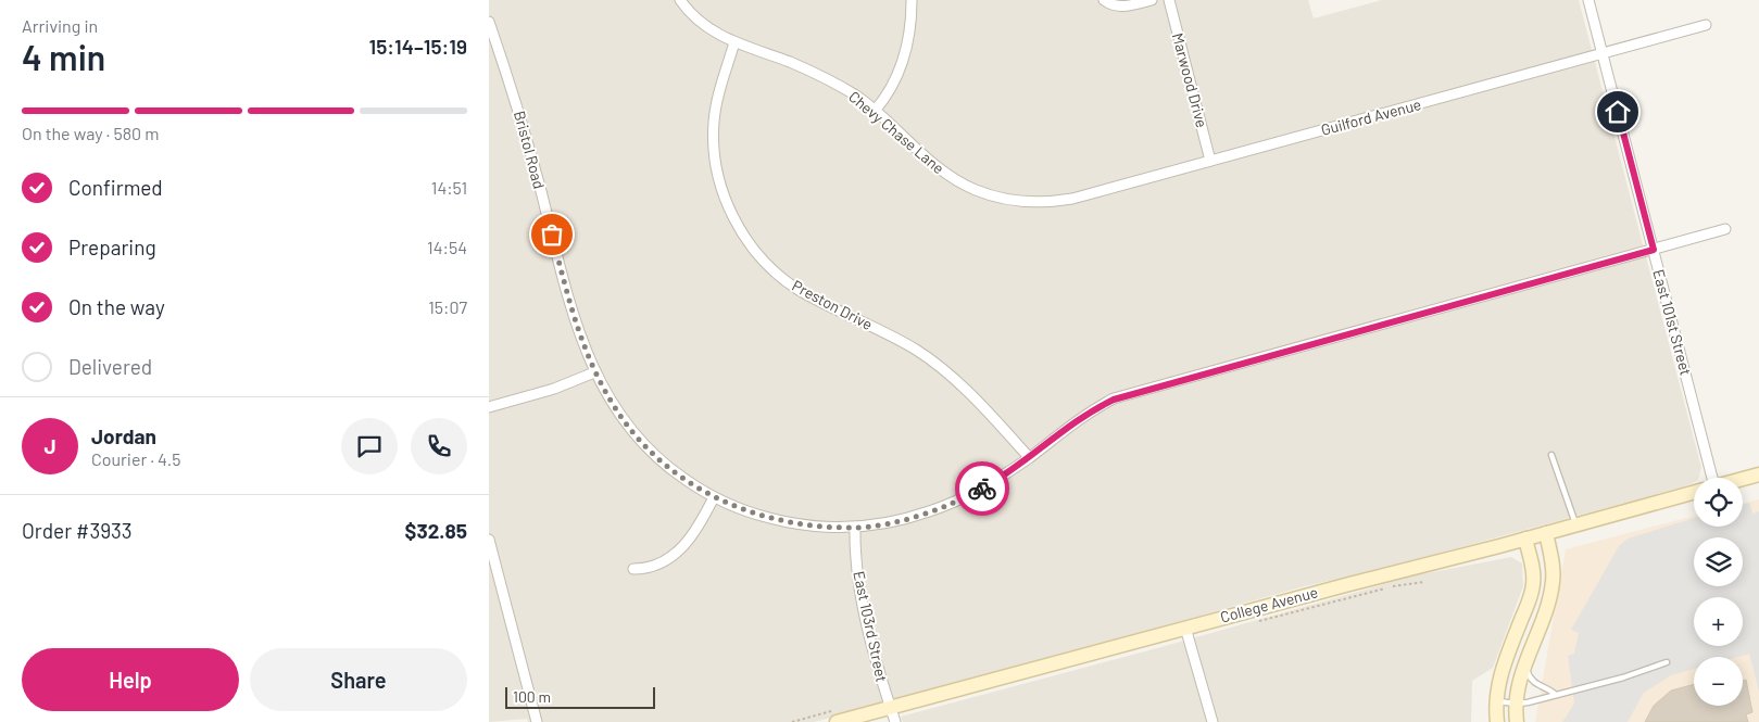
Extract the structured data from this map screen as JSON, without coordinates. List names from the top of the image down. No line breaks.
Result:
{"streets":{"main road":["College Avenue"],"street":["Marwood Drive","Guilford Avenue","Chevy Chase Lane","Bristol Road","Preston Drive","East 101st Street","East 103rd Street"]},"crossings":[["Marwood Drive","Guilford Avenue"],["Guilford Avenue","Chevy Chase Lane"],["Guilford Avenue","East 101st Street"],["Chevy Chase Lane","Preston Drive"],["Bristol Road","Preston Drive"],["Bristol Road","East 101st Street"],["Bristol Road","East 103rd Street"],["College Avenue","East 103rd Street"]],"scale_bar":"100 m","page":{"heading":["4 min","Arriving in","15:14–15:19"],"panel":["Jordan","Courier · 4.5","Order #3933","$32.85"],"bar":"On the way · 580 m","list":[["Confirmed","14:51"],["Preparing","14:54"],["On the way","15:07"],"Delivered"],"round":"J","map_buttons":["+","−"],"buttons":["Help","Share"],"scale":"100 m"}}
